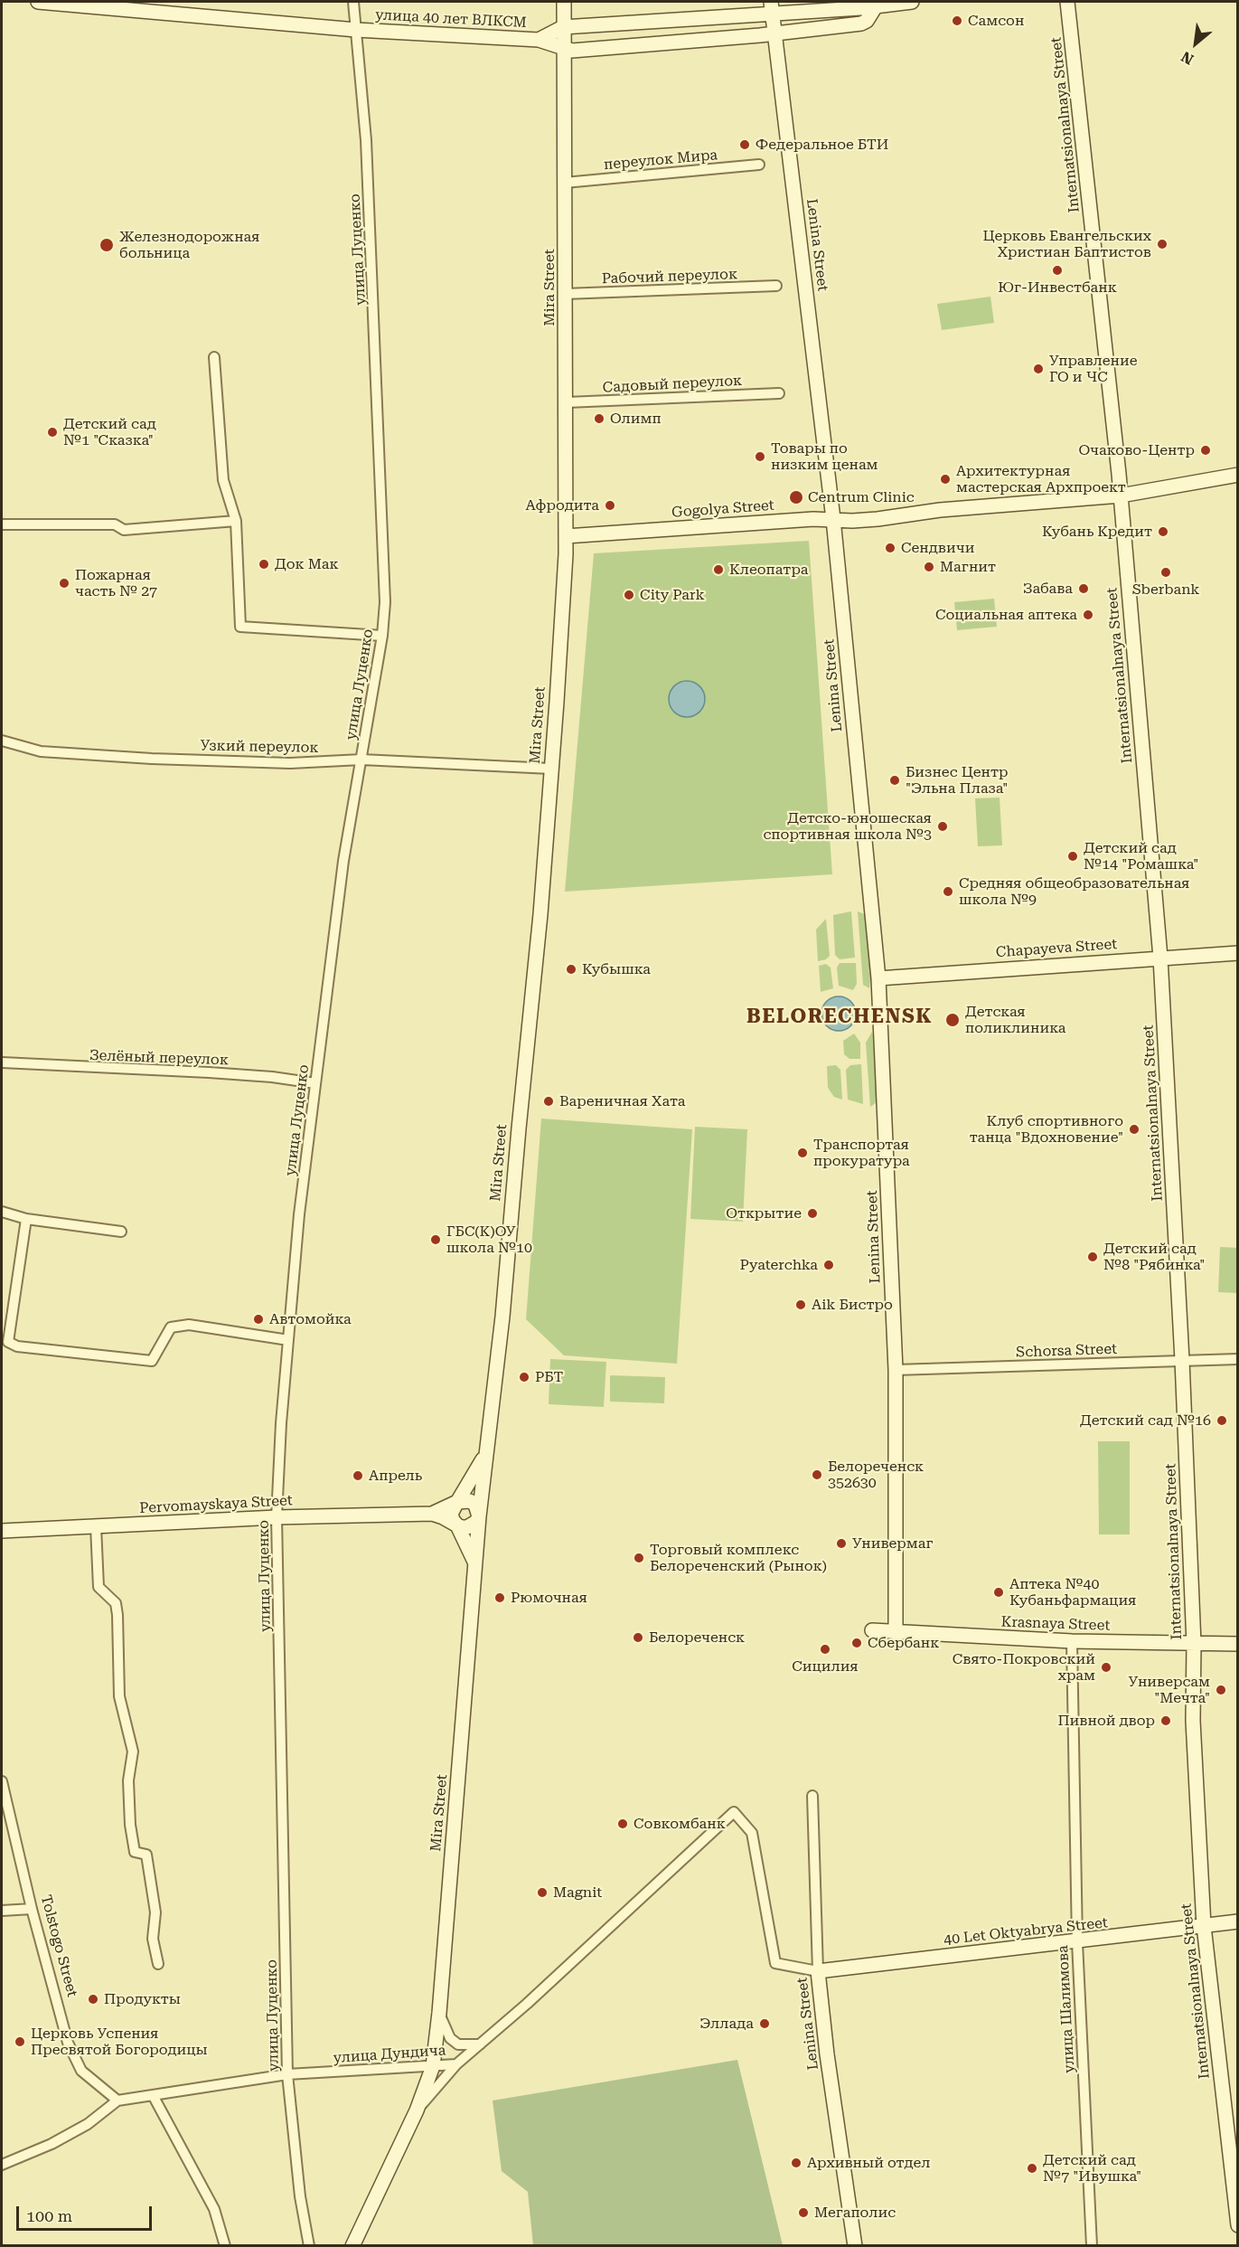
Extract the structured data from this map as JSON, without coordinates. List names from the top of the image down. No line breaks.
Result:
{"streets":{"street":["улица 40 лет ВЛКСМ","Internatsionalnaya Street","переулок Мира","Lenina Street","улица Луценко","Рабочий переулок","Mira Street","Садовый переулок","Gogolya Street","Узкий переулок","Chapayeva Street","Зелёный переулок","Schorsa Street","Pervomayskaya Street","Krasnaya Street","40 Let Oktyabrya Street","Tolstogo Street","улица Шалимова","улица Дундича"]},"crossings":[["улица 40 лет ВЛКСМ","Lenina Street"],["улица 40 лет ВЛКСМ","улица Луценко"],["улица 40 лет ВЛКСМ","Mira Street"],["Internatsionalnaya Street","Gogolya Street"],["Internatsionalnaya Street","Chapayeva Street"],["Internatsionalnaya Street","Schorsa Street"],["Internatsionalnaya Street","Krasnaya Street"],["Internatsionalnaya Street","40 Let Oktyabrya Street"],["переулок Мира","Mira Street"],["Lenina Street","Gogolya Street"],["Lenina Street","Chapayeva Street"],["Lenina Street","Schorsa Street"],["Lenina Street","Krasnaya Street"],["Lenina Street","40 Let Oktyabrya Street"],["Lenina Street","улица Дундича"],["улица Луценко","Узкий переулок"],["улица Луценко","Зелёный переулок"],["улица Луценко","Pervomayskaya Street"],["улица Луценко","улица Дундича"],["Рабочий переулок","Mira Street"],["Mira Street","Садовый переулок"],["Mira Street","Gogolya Street"],["Mira Street","Узкий переулок"],["Mira Street","Pervomayskaya Street"],["Mira Street","улица Дундича"],["Krasnaya Street","улица Шалимова"],["40 Let Oktyabrya Street","улица Шалимова"],["40 Let Oktyabrya Street","улица Дундича"],["Tolstogo Street","улица Дундича"]],"districts":["BELORECHENSK"],"places":["Самсон","Федеральное БТИ","Церковь Евангельских Христиан Баптистов","Железнодорожная больница","Юг-Инвестбанк","Управление ГО и ЧС","Олимп","Детский сад №1 \"Сказка\"","Очаково-Центр","Товары по низким ценам","Архитектурная мастерская Архпроект","Centrum Clinic","Афродита","Кубань Кредит","Сендвичи","Док Мак","Магнит","Клеопатра","Sberbank","Пожарная часть № 27","Забава","City Park","Социальная аптека","Бизнес Центр \"Эльна Плаза\"","Детско-юношеская спортивная школа №3","Детский сад №14 \"Ромашка\"","Средняя общеобразовательная школа №9","Кубышка","Детская поликлиника","Вареничная Хата","Клуб спортивного танца \"Вдохновение\"","Транспортая прокуратура","Открытие","ГБС(К)ОУ школа №10","Детский сад №8 \"Рябинка\"","Pyaterchka","Aik Бистро","Автомойка","РБТ","Детский сад №16","Белореченск 352630","Апрель","Универмаг","Торговый комплекс Белореченский (Рынок)","Аптека №40 Кубаньфармация","Рюмочная","Белореченск","Сбербанк","Сицилия","Свято-Покровский храм","Универсам \"Мечта\"","Пивной двор","Совкомбанк","Magnit","Продукты","Эллада","Церковь Успения Пресвятой Богородицы","Архивный отдел","Детский сад №7 \"Ивушка\"","Мегаполис"],"scale_bar":"100 m","north":"bottom left"}
